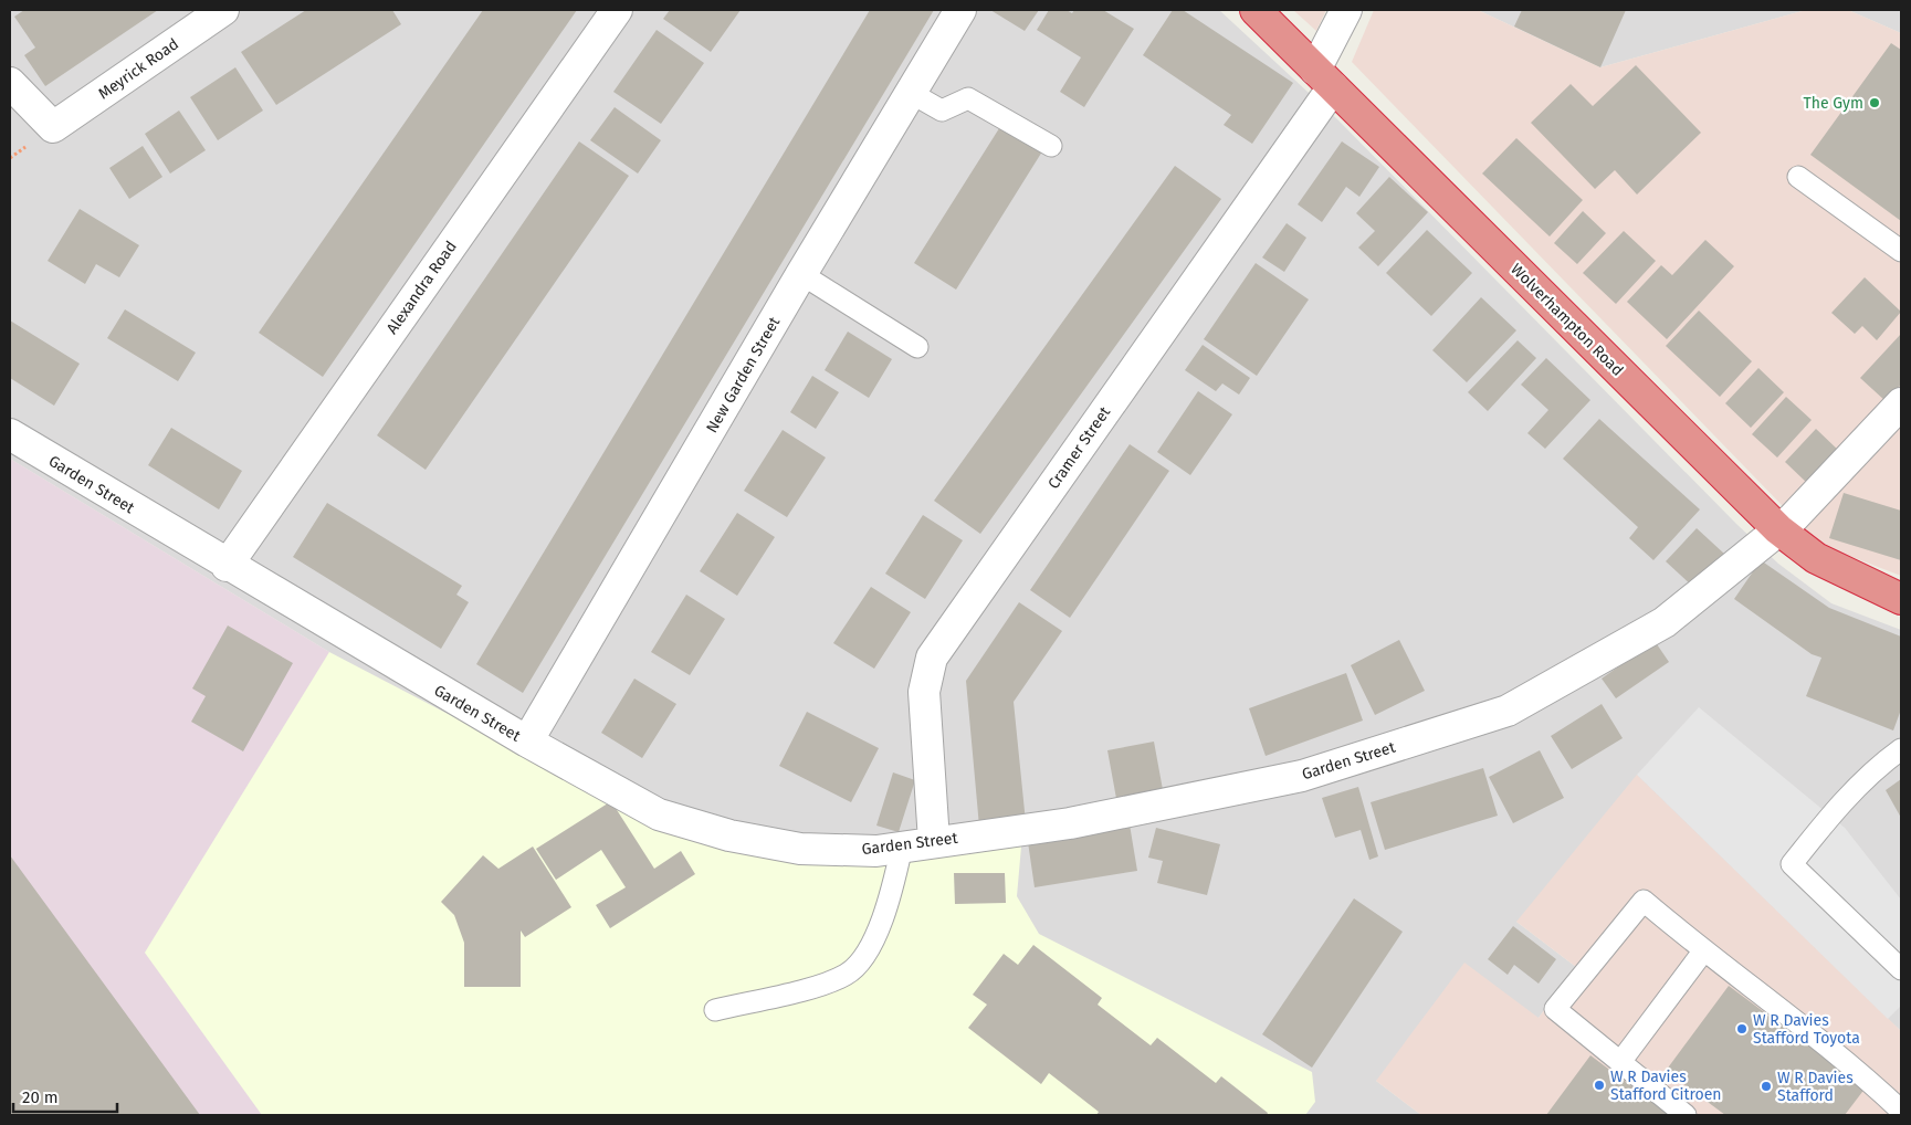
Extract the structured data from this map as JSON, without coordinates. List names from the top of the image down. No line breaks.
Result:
{"streets":{"highway":["Wolverhampton Road"],"street":["Meyrick Road","Alexandra Road","New Garden Street","Cramer Street","Garden Street"]},"crossings":[["Alexandra Road","Garden Street"],["Wolverhampton Road","Cramer Street"],["Wolverhampton Road","Garden Street"],["New Garden Street","Garden Street"],["Cramer Street","Garden Street"]],"places":["The Gym","W R Davies Stafford Toyota","W R Davies Stafford Citroen","W R Davies Stafford"],"scale_bar":"20 m"}
